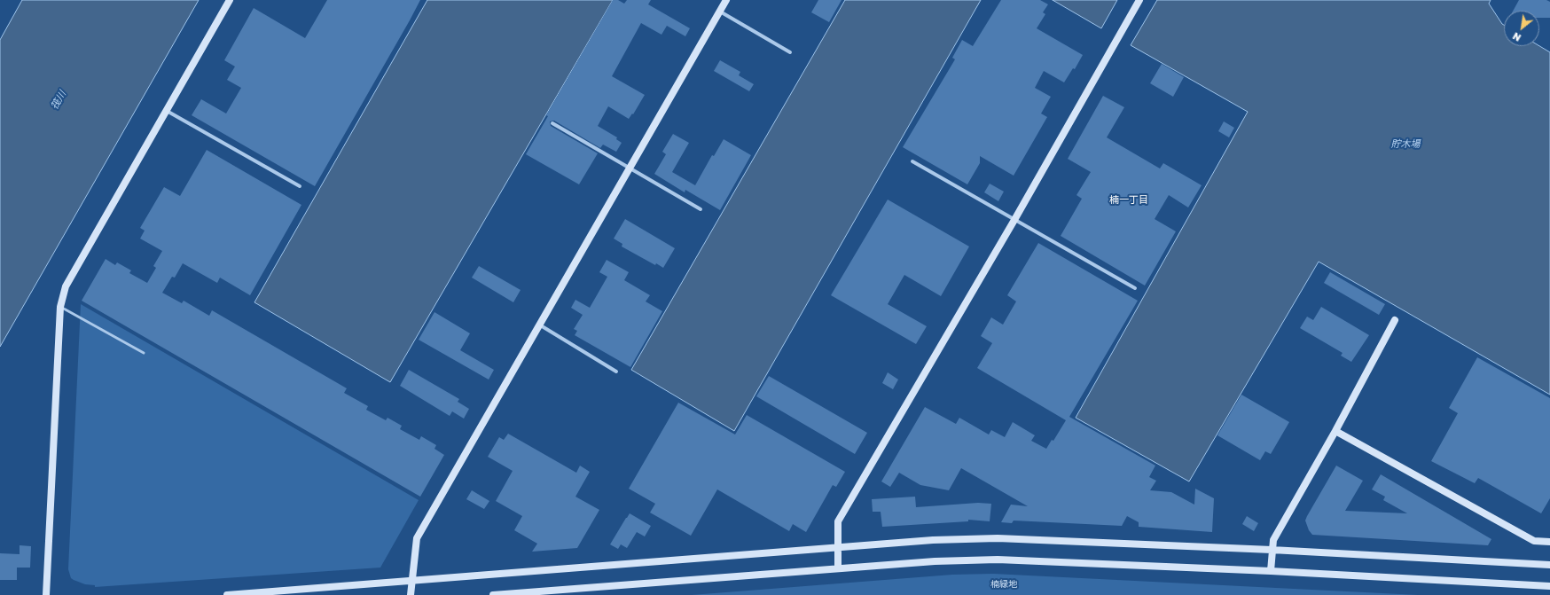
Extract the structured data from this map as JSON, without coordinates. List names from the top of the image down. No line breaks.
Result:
{"districts":["楠一丁目"],"water":["筏川","貯木場"],"parks":["楠緑地"],"north":"bottom left"}
